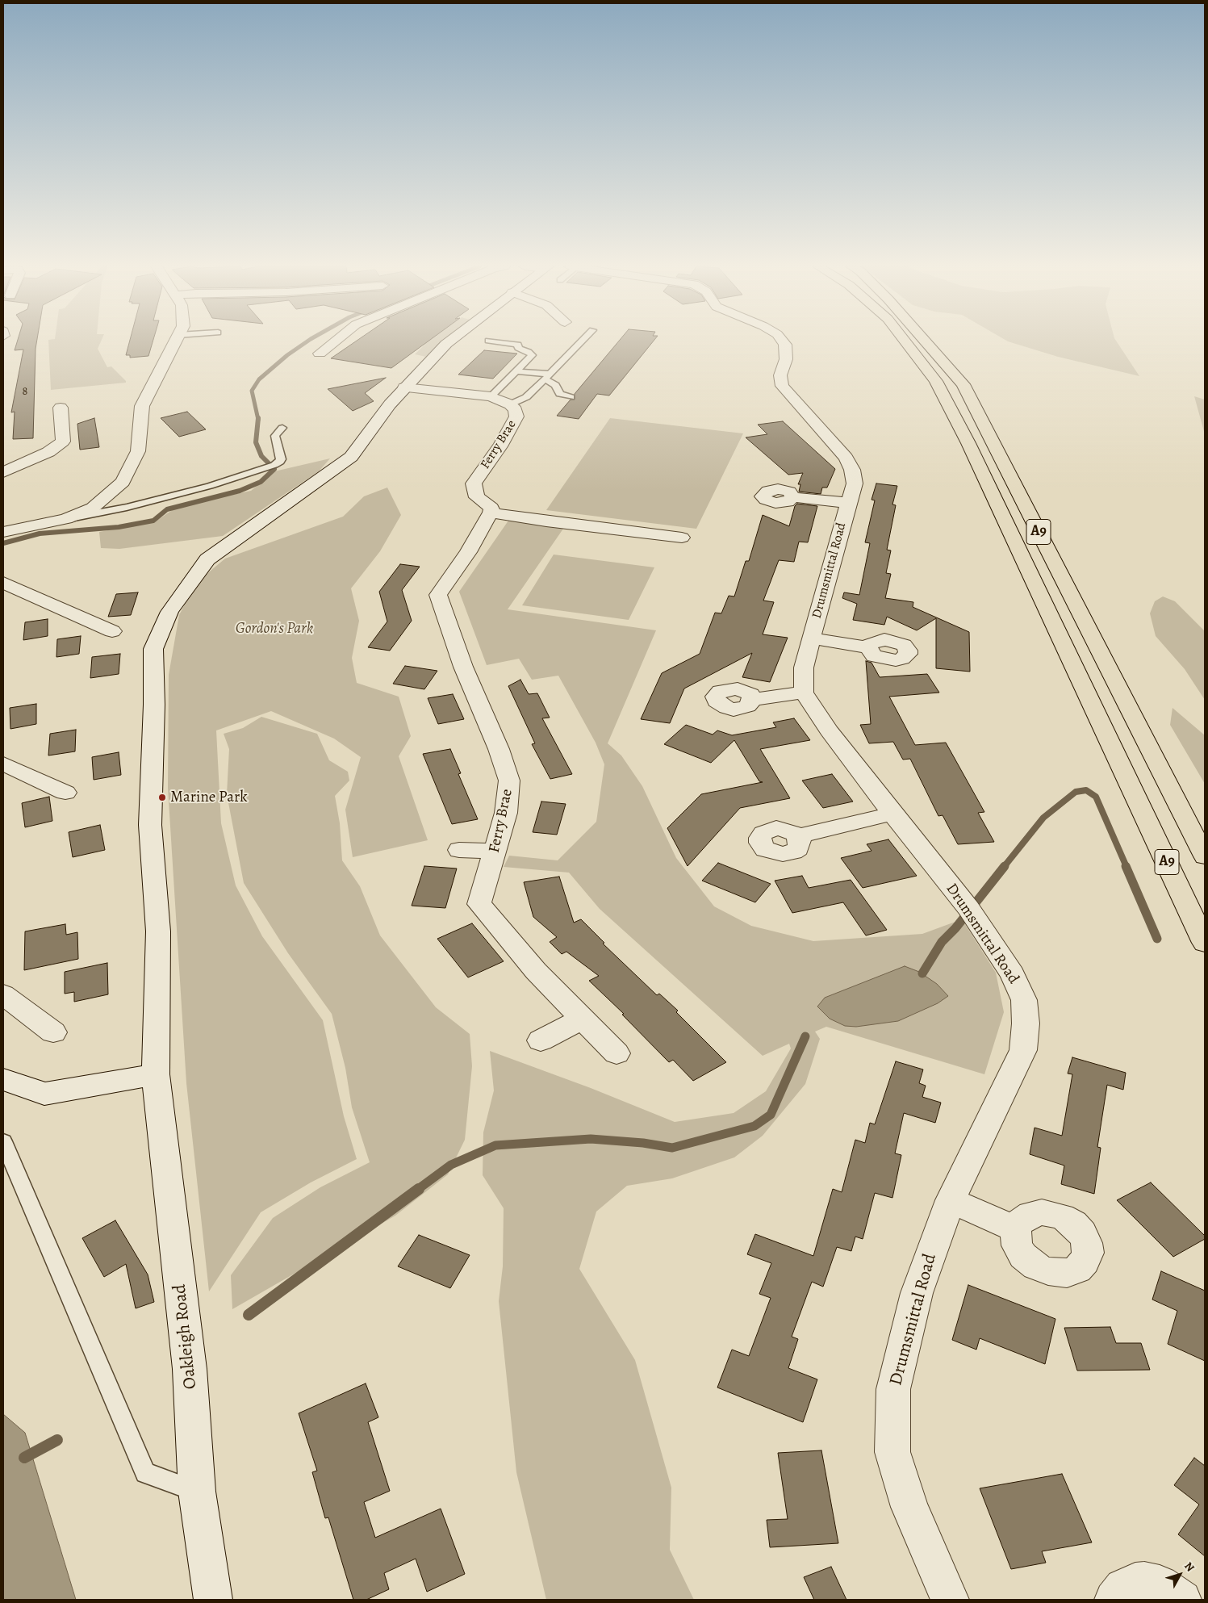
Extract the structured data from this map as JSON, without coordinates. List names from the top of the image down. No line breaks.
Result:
{"streets":{"highway":["A9"],"street":["Ferry Brae","Drumsmittal Road","Oakleigh Road"]},"crossings":[["Ferry Brae","Oakleigh Road"]],"parks":["Gordon's Park"],"places":["Marine Park"],"house_numbers":["8"],"north":"top right"}
